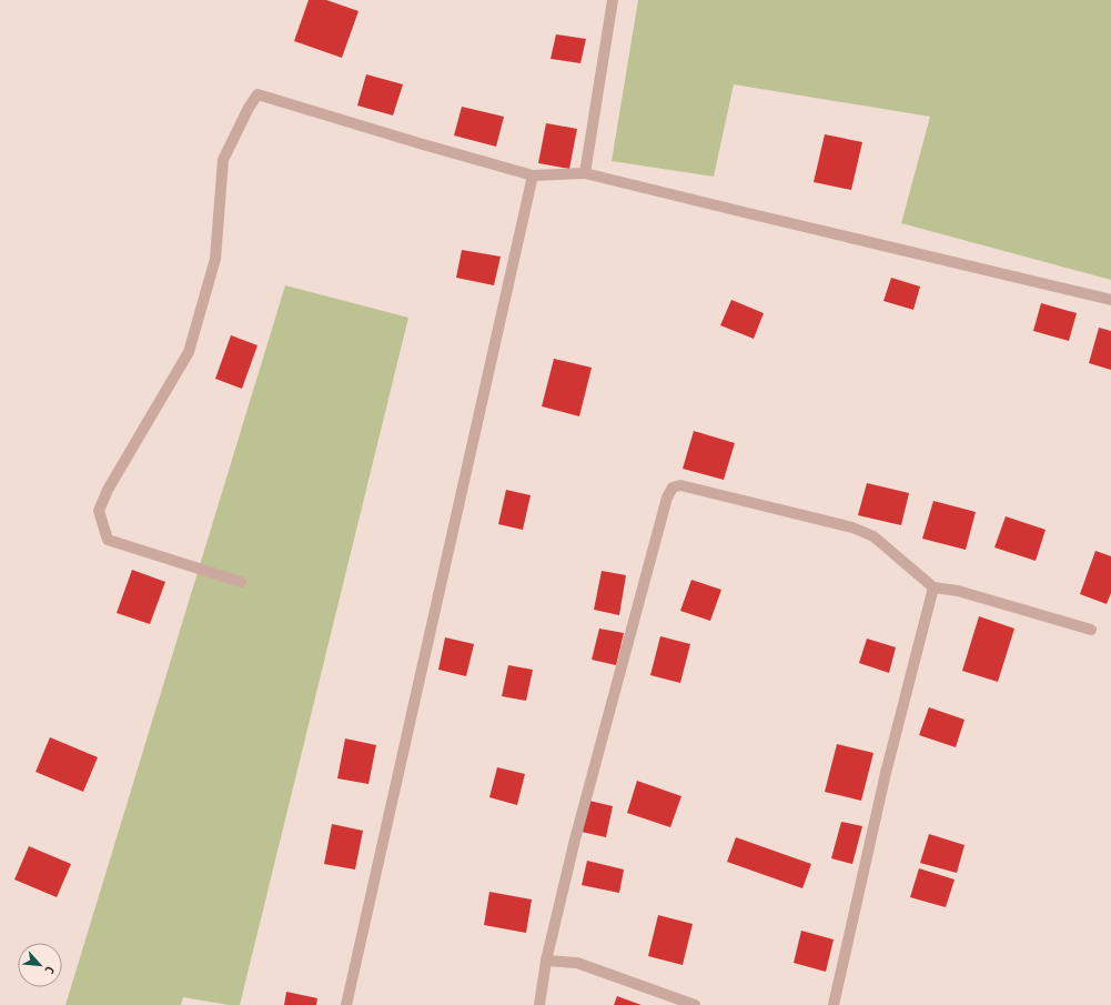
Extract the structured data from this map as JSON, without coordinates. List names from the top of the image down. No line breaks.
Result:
{"north":"bottom right"}
